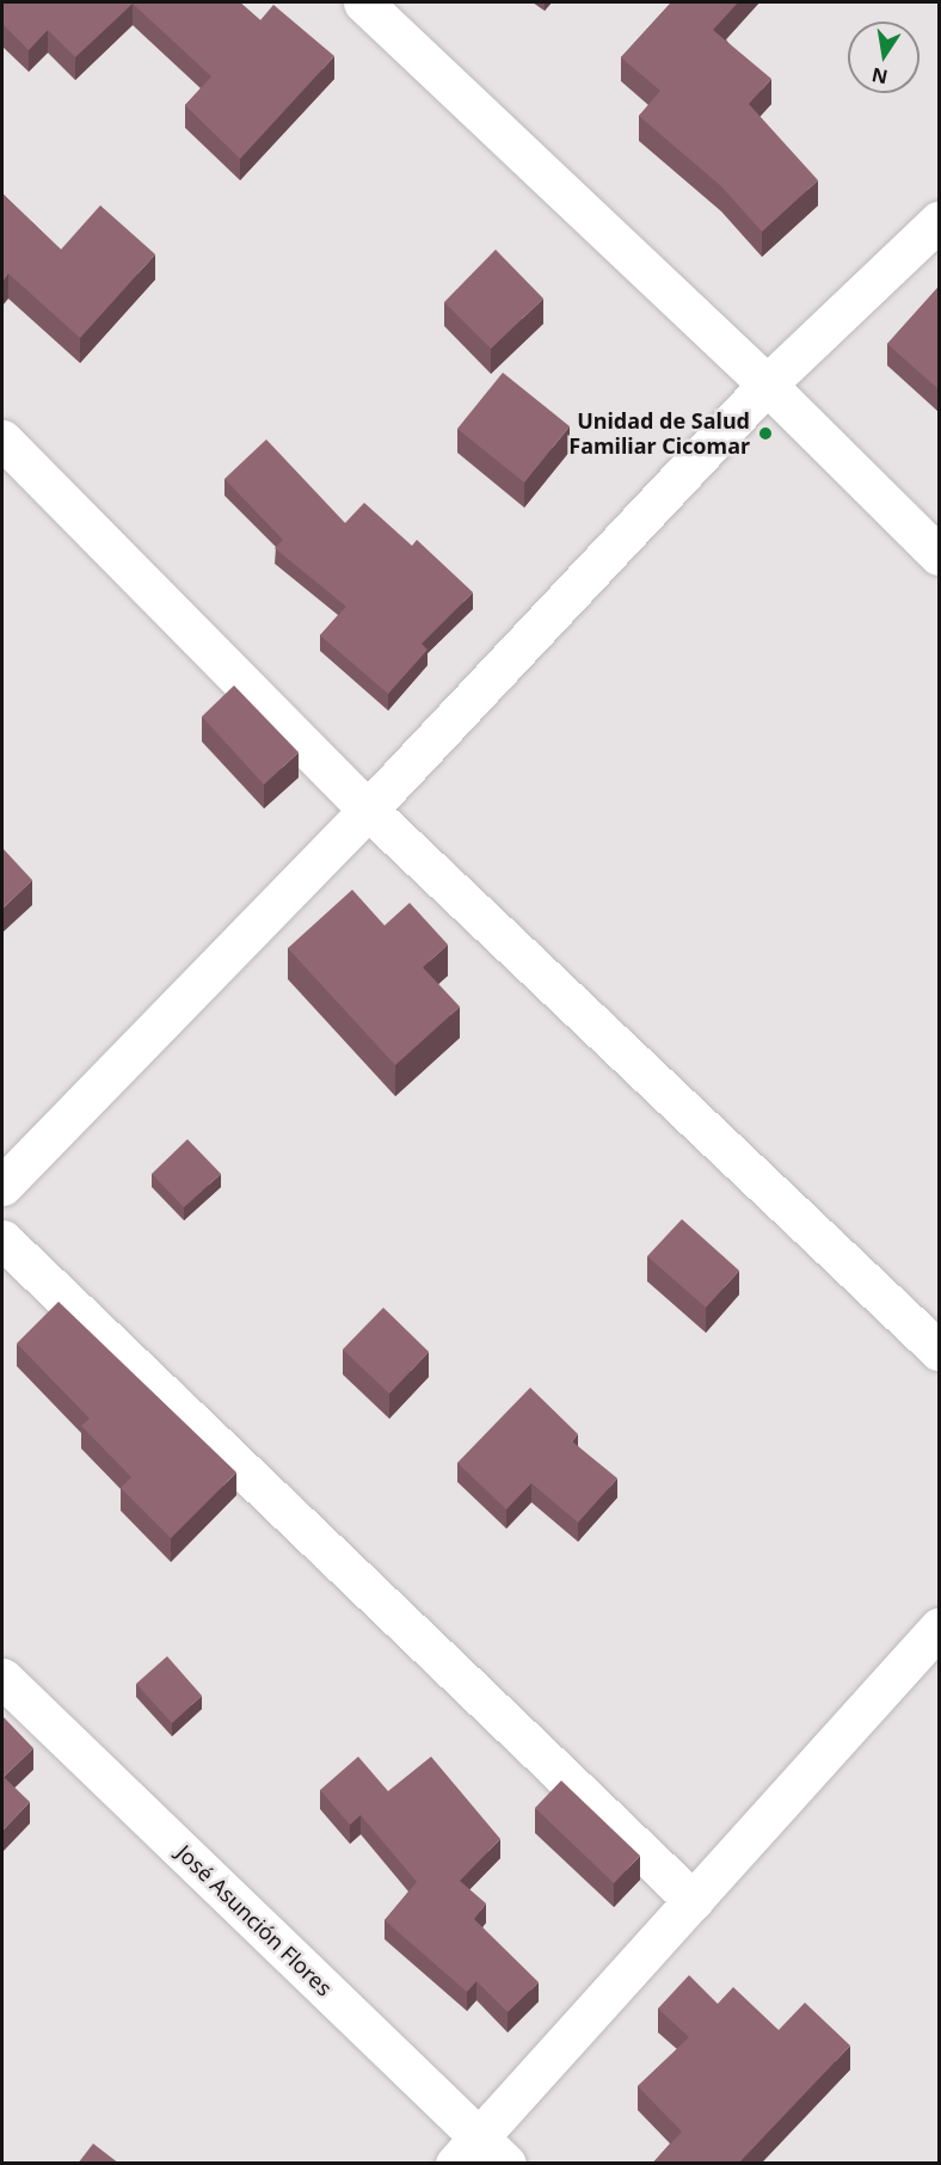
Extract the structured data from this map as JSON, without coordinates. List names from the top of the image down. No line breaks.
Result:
{"streets":{"street":["José Asunción Flores"]},"places":["Unidad de Salud Familiar Cicomar"],"north":"bottom"}
